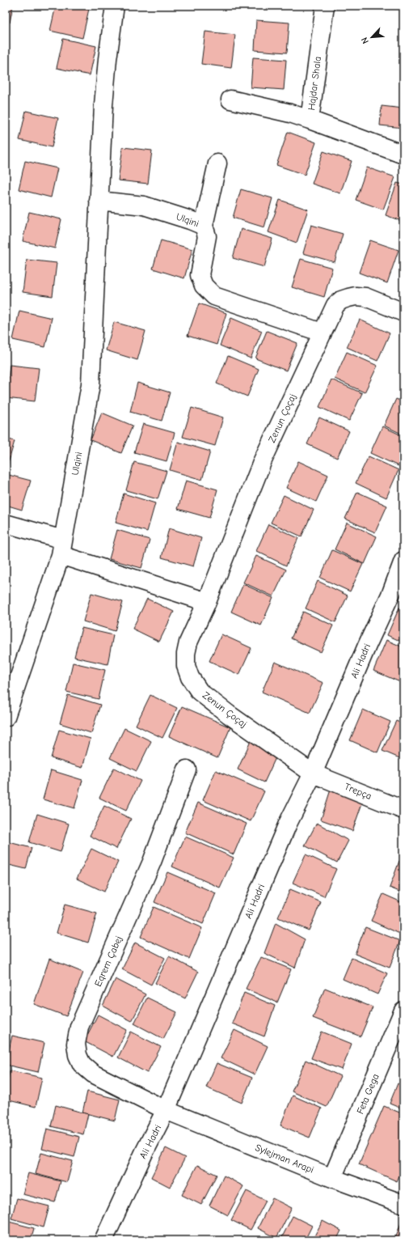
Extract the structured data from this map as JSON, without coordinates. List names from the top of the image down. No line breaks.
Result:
{"streets":{"street":["Hajdar Shala","Ulqini","Zenun Çoçaj","Ali Hadri","Trepça","Eqrem Çabej","Feta Gega","Sylejman Arapi"]},"crossings":[["Ulqini","Zenun Çoçaj"],["Zenun Çoçaj","Ali Hadri"],["Zenun Çoçaj","Trepça"],["Ali Hadri","Trepça"],["Ali Hadri","Eqrem Çabej"],["Ali Hadri","Sylejman Arapi"],["Eqrem Çabej","Sylejman Arapi"],["Feta Gega","Sylejman Arapi"]],"north":"bottom left"}
